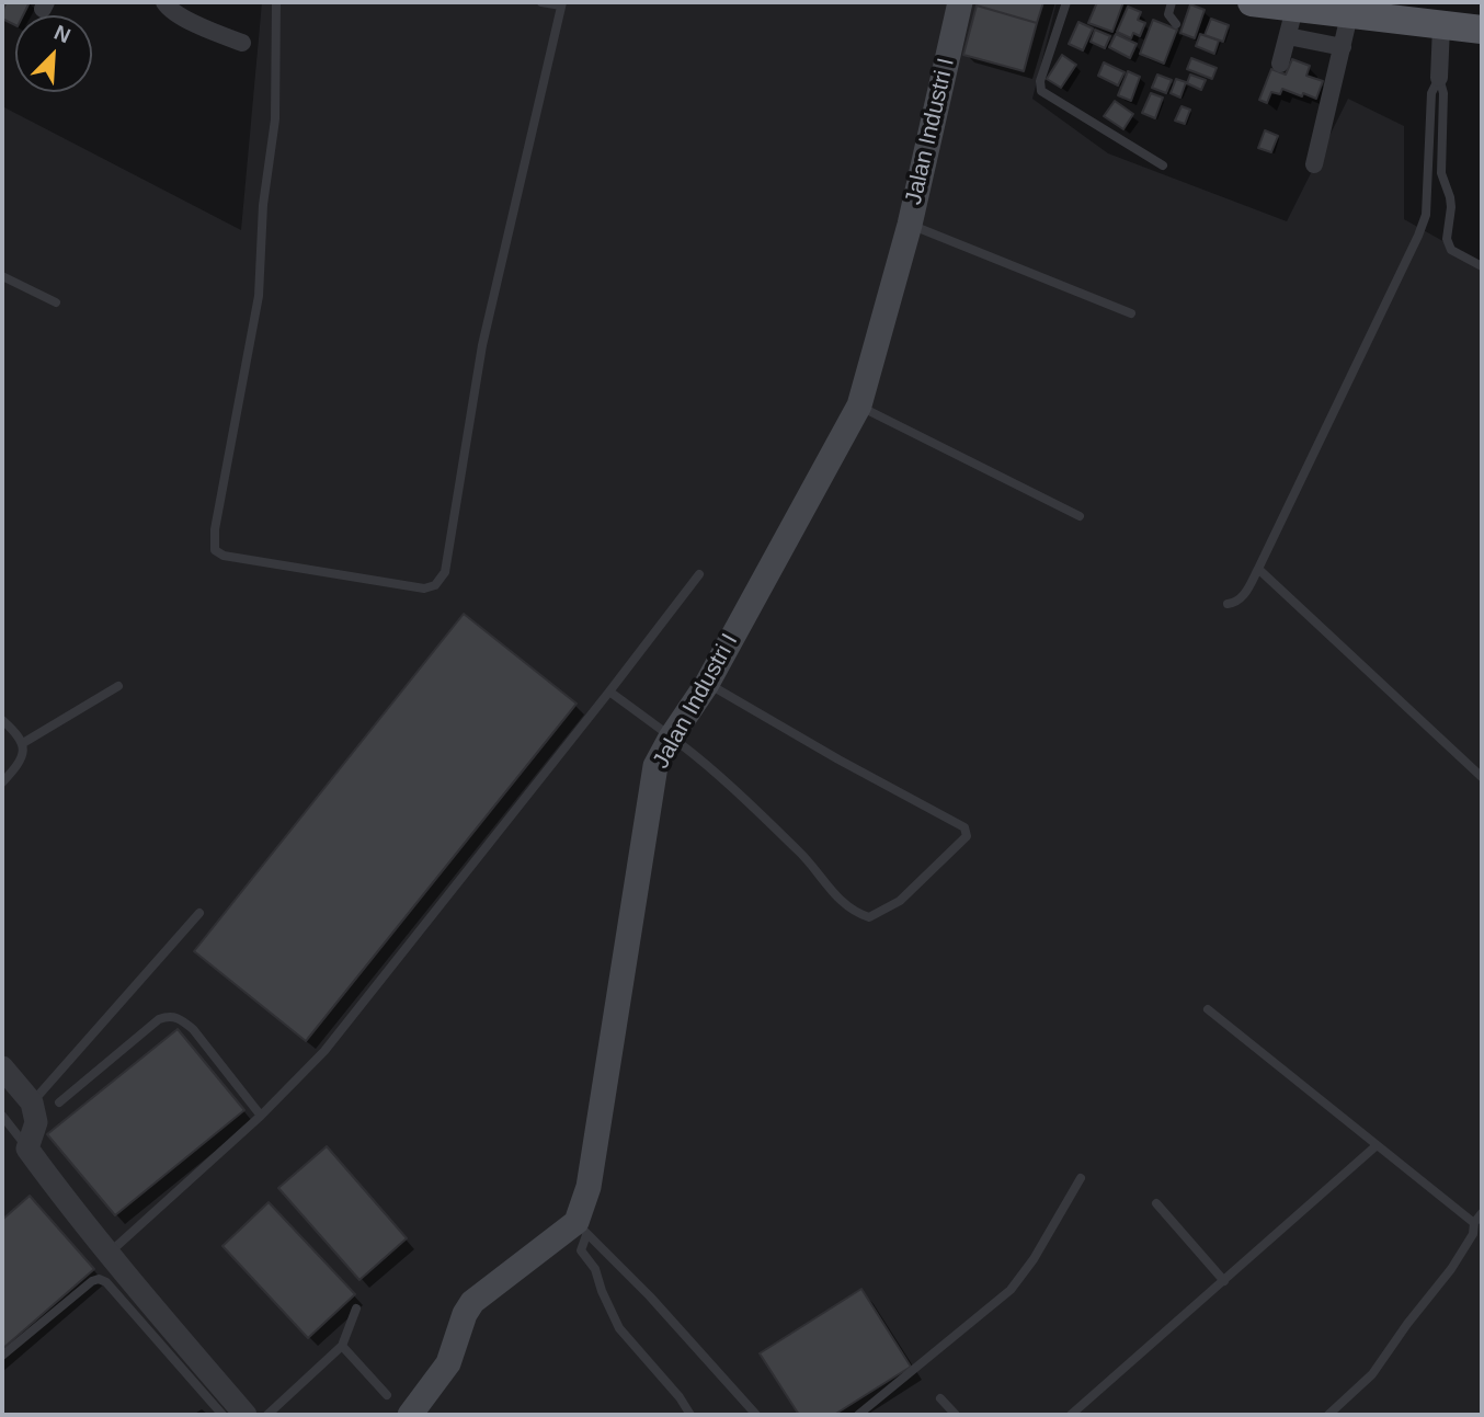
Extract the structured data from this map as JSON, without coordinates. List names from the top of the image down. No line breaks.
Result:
{"streets":{"main road":["Jalan Industri I"]},"north":"top right"}
